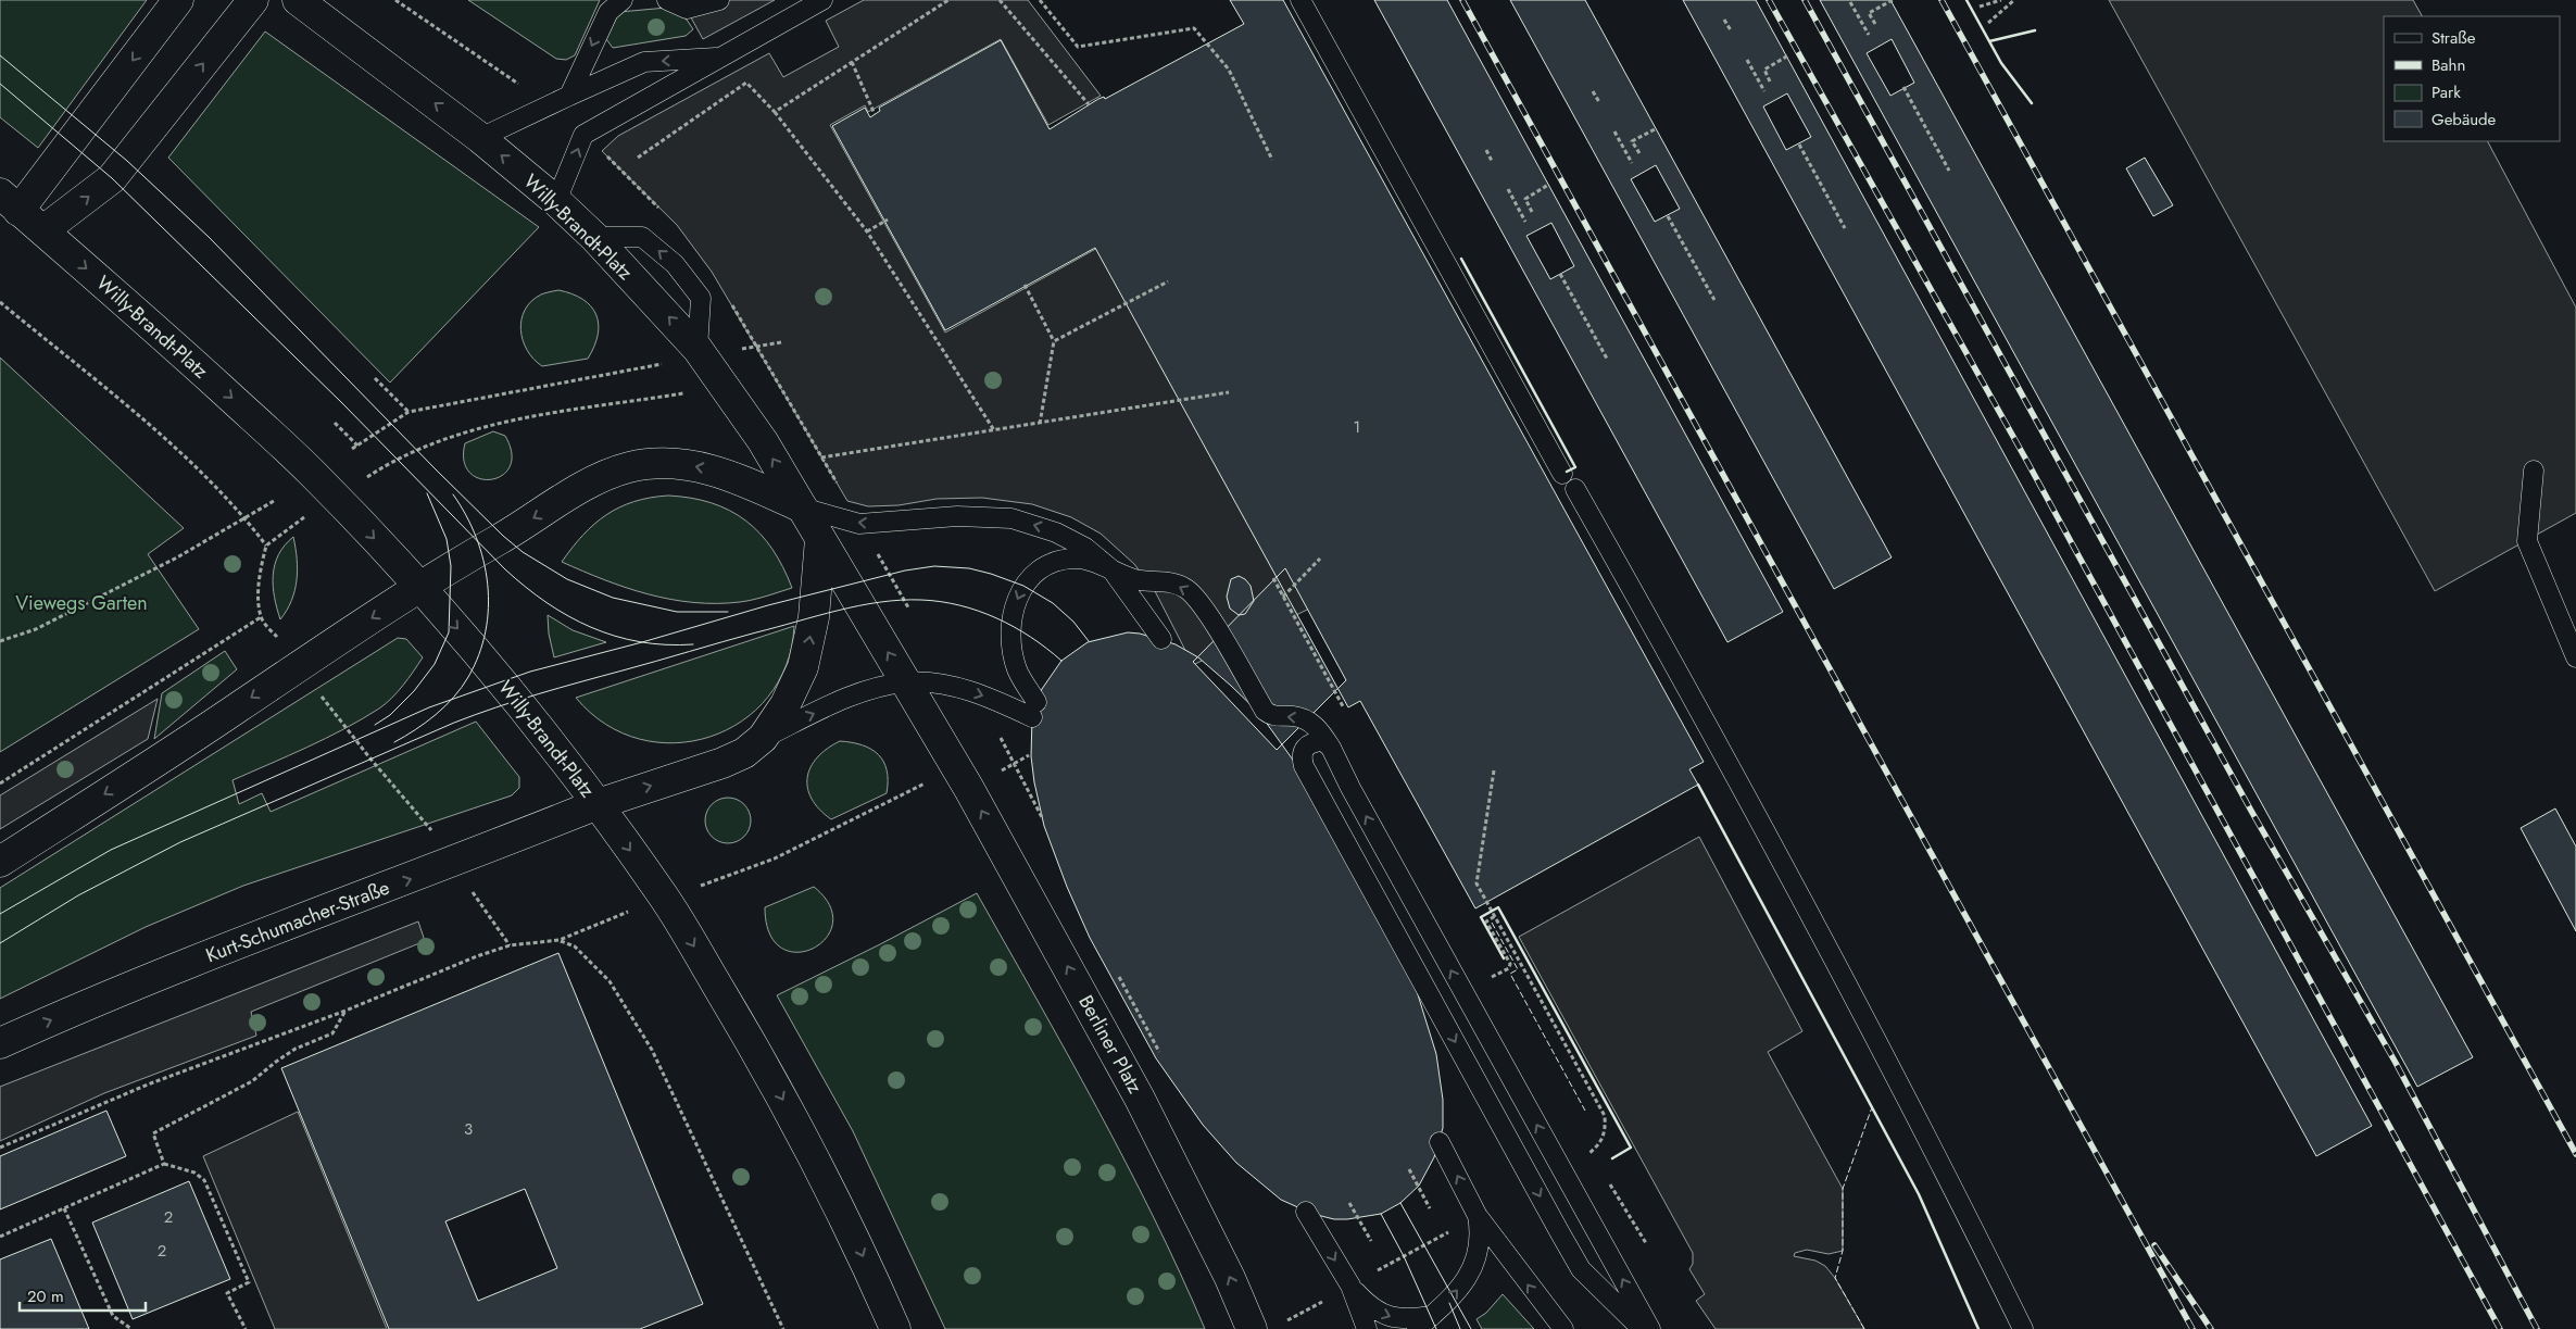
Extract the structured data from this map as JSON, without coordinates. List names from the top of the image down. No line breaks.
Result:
{"streets":{"main road":["Willy-Brandt-Platz","Kurt-Schumacher-Straße","Berliner Platz"]},"crossings":[["Willy-Brandt-Platz","Kurt-Schumacher-Straße"],["Willy-Brandt-Platz","Berliner Platz"]],"one_way":["Berliner Platz"],"parks":["Viewegs Garten"],"house_numbers":["1","3","2","2"],"legend":["Straße","Bahn","Park","Gebäude"],"scale_bar":"20 m"}
